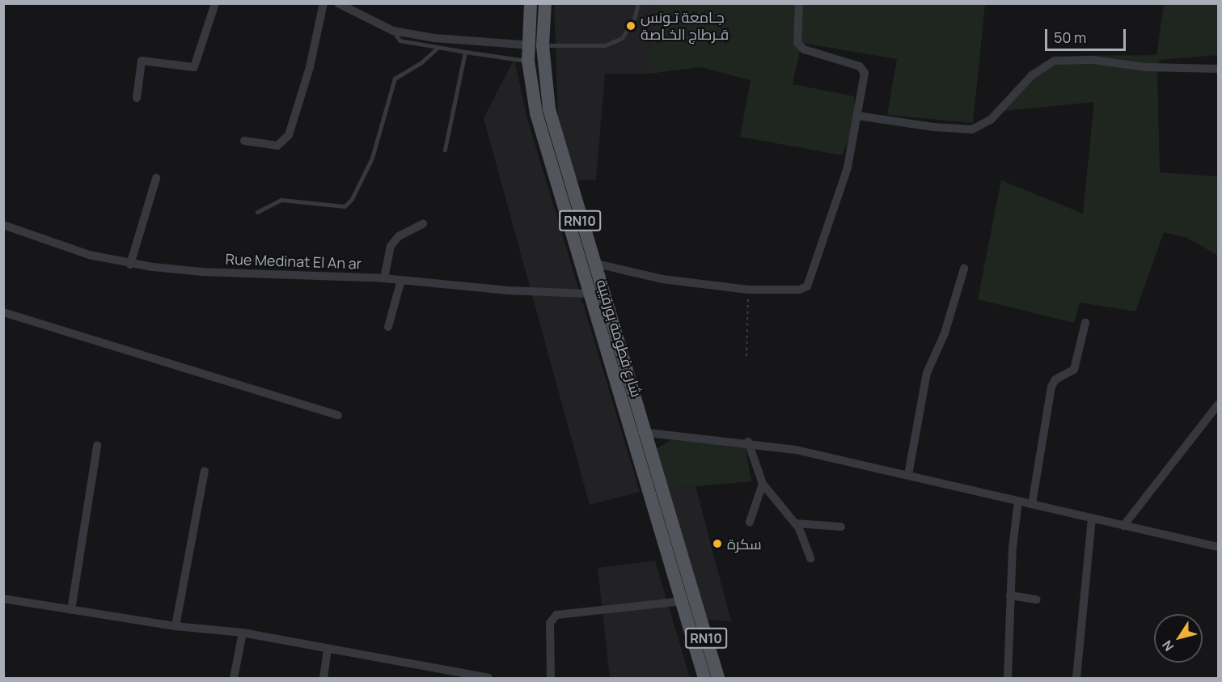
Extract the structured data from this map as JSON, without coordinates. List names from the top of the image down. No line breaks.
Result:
{"streets":{"main road":["RN10","شارع فطومة بورقيبة"],"street":["Rue Medinat El An ar"]},"crossings":[["Rue Medinat El An ar","شارع فطومة بورقيبة"]],"places":["جـامعة تـونس قـرطاج الخـاصة","سكرة"],"scale_bar":"50 m","north":"bottom left"}
